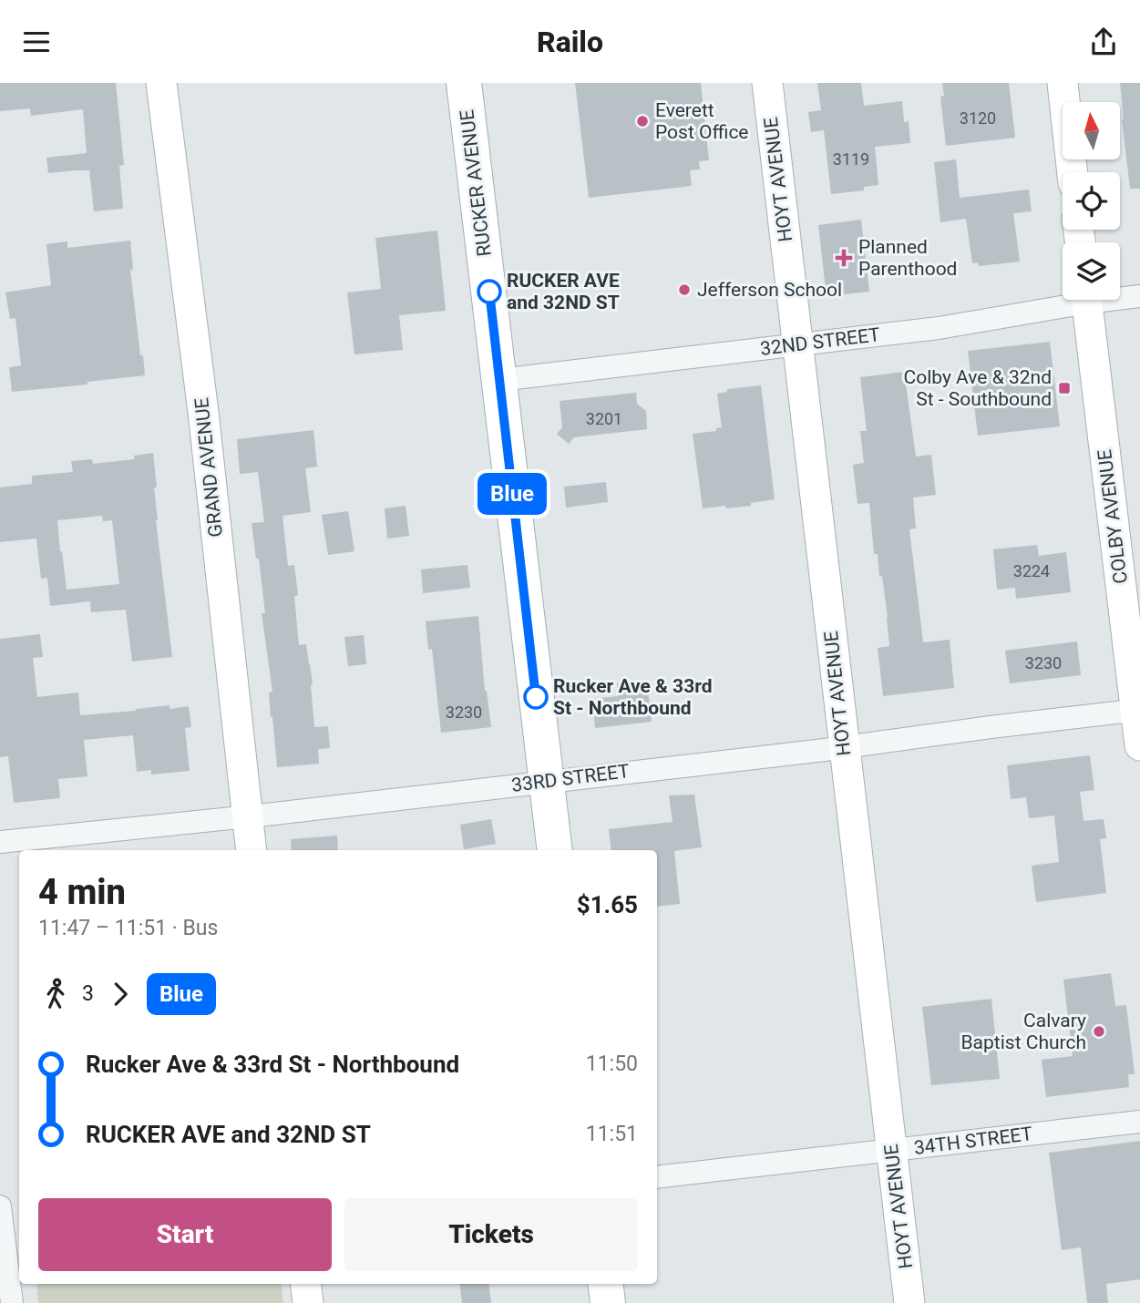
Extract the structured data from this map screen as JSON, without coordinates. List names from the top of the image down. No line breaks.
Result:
{"streets":{"main road":["RUCKER AVENUE"],"street":["HOYT AVENUE","32ND STREET","GRAND AVENUE","COLBY AVENUE","33RD STREET","34TH STREET"]},"crossings":[["HOYT AVENUE","32ND STREET"],["HOYT AVENUE","33RD STREET"],["HOYT AVENUE","34TH STREET"],["RUCKER AVENUE","32ND STREET"],["RUCKER AVENUE","33RD STREET"],["GRAND AVENUE","33RD STREET"],["COLBY AVENUE","33RD STREET"]],"places":{"other":["Everett Post Office","Jefferson School","RUCKER AVE and 32ND ST","Rucker Ave & 33rd St - Northbound","Calvary Baptist Church"],"health":["Planned Parenthood"],"transit":["Colby Ave & 32nd St - Southbound"]},"lines":["bus line Blue"],"house_numbers":["3120","3119","3201","3224","3230","3230"],"north":"top","page":{"header":"Railo","on_map":"Blue","heading":["4 min","11:47 – 11:51 · Bus","$1.65"],"legs":["3","Blue"],"list":[{"name":"Rucker Ave & 33rd St - Northbound","value":"11:50"},{"name":"RUCKER AVE and 32ND ST","value":"11:51"}],"buttons":["Start","Tickets"]}}
